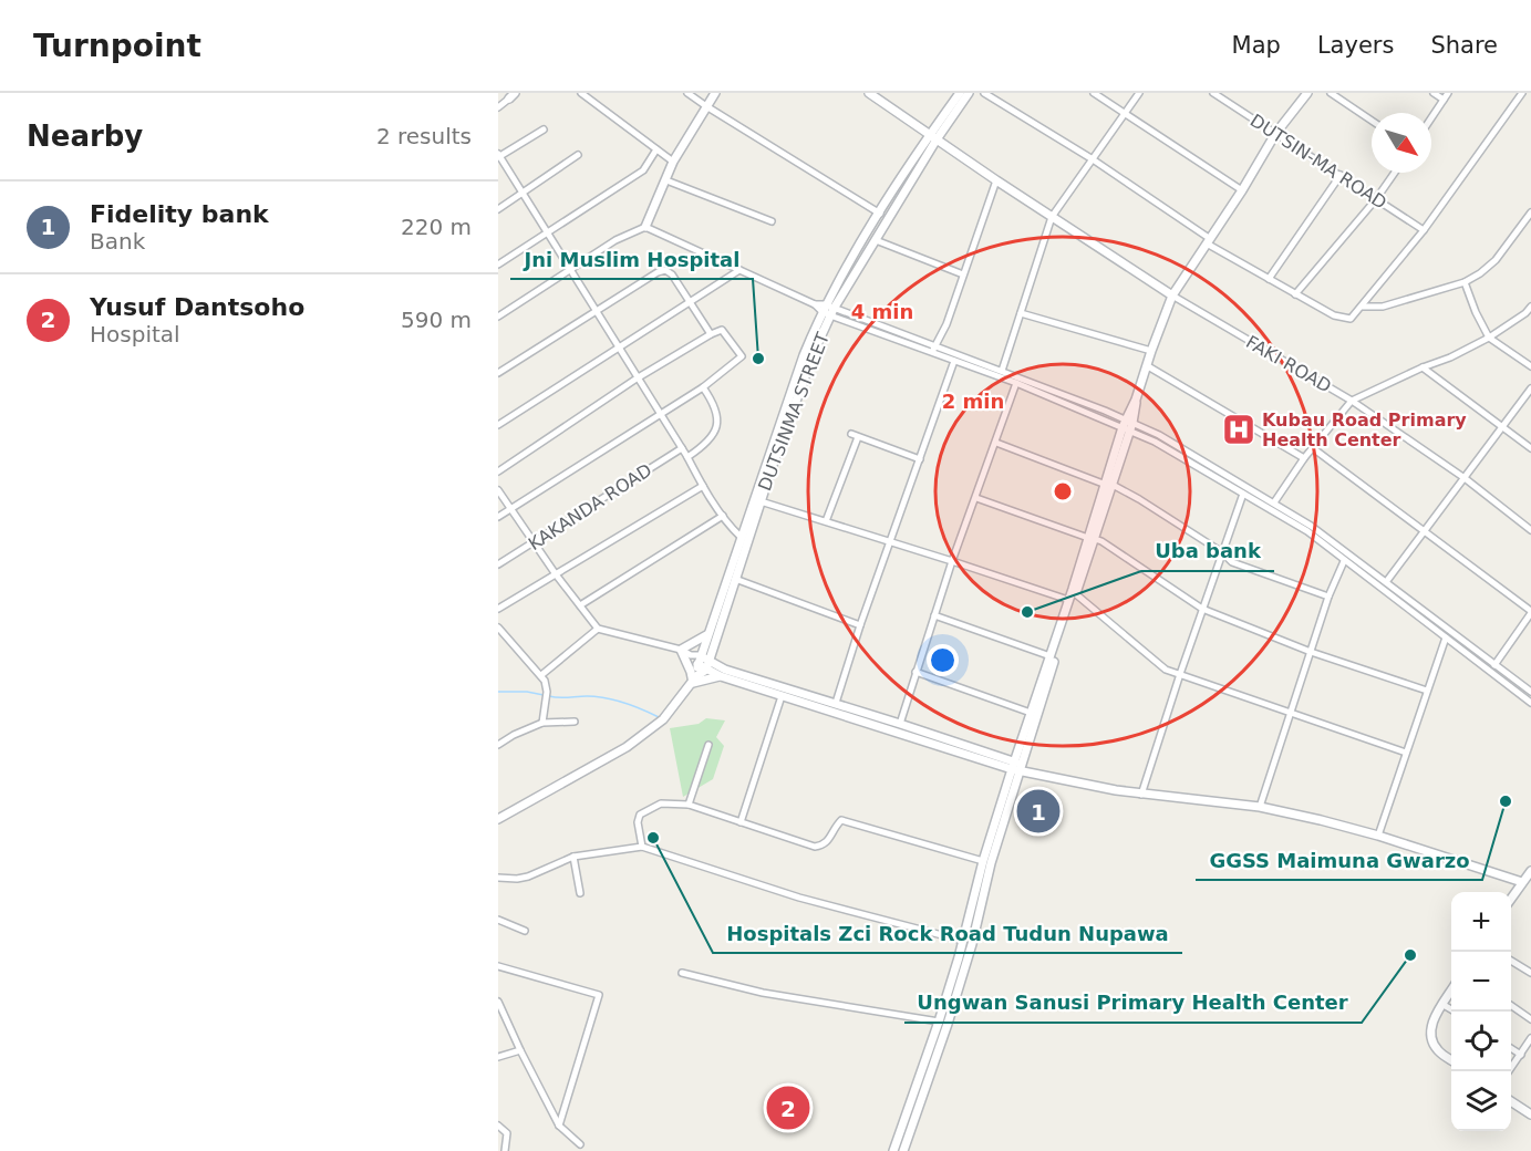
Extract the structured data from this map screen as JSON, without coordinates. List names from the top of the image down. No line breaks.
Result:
{"streets":{"street":["DUTSIN-MA ROAD","FAKI ROAD","DUTSINMA STREET","KAKANDA ROAD"]},"places":{"other":["Jni Muslim Hospital","Uba bank","GGSS Maimuna Gwarzo","Hospitals Zci Rock Road Tudun Nupawa","Ungwan Sanusi Primary Health Center"],"hospital":["Kubau Road Primary Health Center"]},"north":"bottom right","page":{"header":"Turnpoint","nav":["Map","Layers","Share"],"heading":["Nearby","2 results"],"list":[{"mark":"1","name":"Fidelity bank","note":"Bank","value":"220 m"},{"mark":"2","name":"Yusuf Dantsoho","note":"Hospital","value":"590 m"}],"pins":["1","2"],"map_buttons":["+","−"]},"rings":["4 min","2 min"]}
